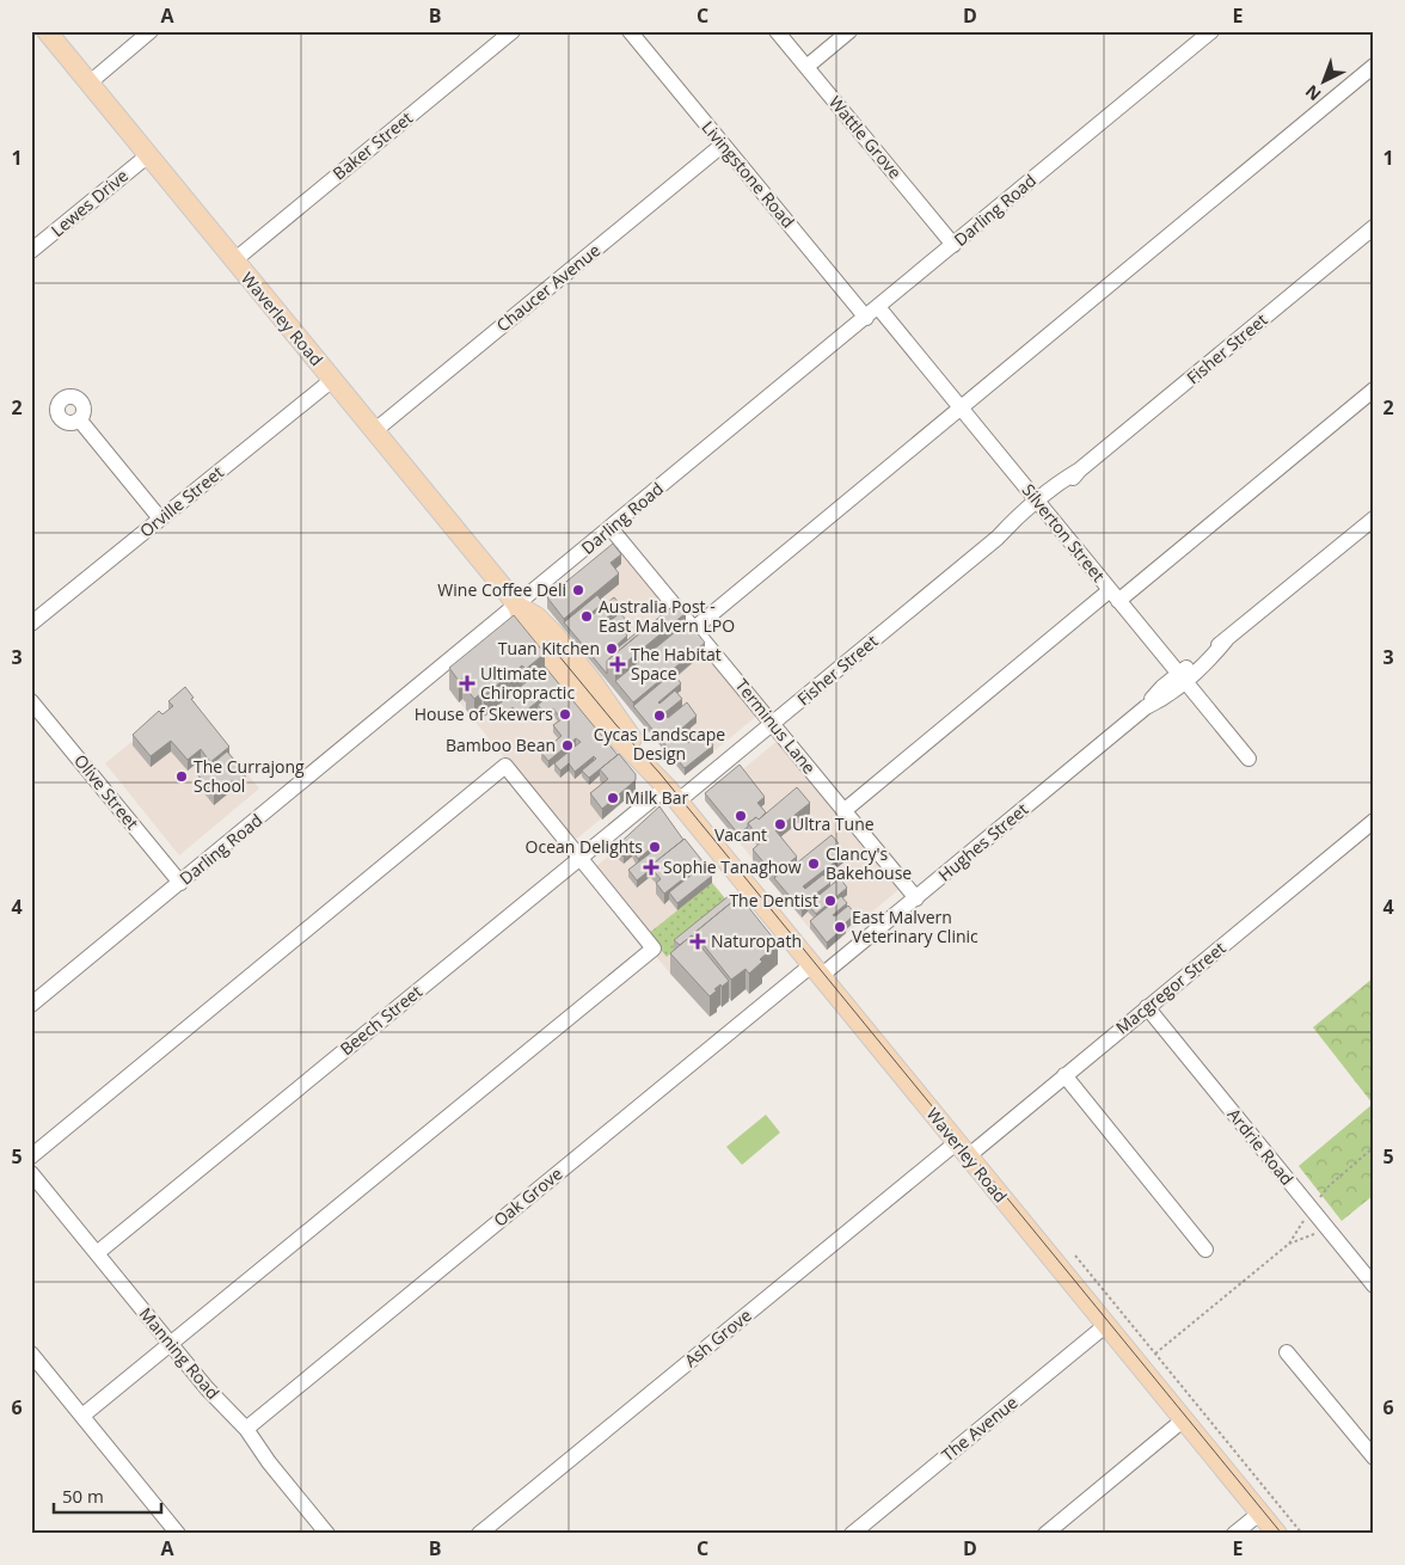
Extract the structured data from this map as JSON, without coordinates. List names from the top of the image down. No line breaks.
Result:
{"streets":{"main road":["Waverley Road"],"street":["Wattle Grove","Baker Street","Livingstone Road","Lewes Drive","Darling Road","Chaucer Avenue","Fisher Street","Orville Street","Silverton Street","Terminus Lane","Olive Street","Hughes Street","Macgregor Street","Beech Street","Ardrie Road","Oak Grove","Ash Grove","Manning Road","The Avenue"]},"crossings":[["Wattle Grove","Darling Road"],["Baker Street","Waverley Road"],["Livingstone Road","Darling Road"],["Livingstone Road","Chaucer Avenue"],["Lewes Drive","Waverley Road"],["Darling Road","Waverley Road"],["Darling Road","Silverton Street"],["Darling Road","Terminus Lane"],["Darling Road","Olive Street"],["Chaucer Avenue","Waverley Road"],["Waverley Road","Fisher Street"],["Waverley Road","Orville Street"],["Waverley Road","Hughes Street"],["Waverley Road","Macgregor Street"],["Waverley Road","Beech Street"],["Waverley Road","Oak Grove"],["Waverley Road","Ash Grove"],["Waverley Road","The Avenue"],["Fisher Street","Silverton Street"],["Fisher Street","Terminus Lane"],["Fisher Street","Beech Street"],["Silverton Street","Hughes Street"],["Terminus Lane","Hughes Street"],["Hughes Street","Oak Grove"],["Macgregor Street","Ardrie Road"],["Macgregor Street","Ash Grove"],["Beech Street","Manning Road"],["Oak Grove","Manning Road"]],"places":{"other":["Wine Coffee Deli","Australia Post - East Malvern LPO","Tuan Kitchen","House of Skewers","Cycas Landscape Design","Bamboo Bean","The Currajong School","Milk Bar","Vacant","Ultra Tune","Ocean Delights","Clancy's Bakehouse","The Dentist","East Malvern Veterinary Clinic"],"health":["The Habitat Space","Ultimate Chiropractic","Sophie Tanaghow","Naturopath"]},"scale_bar":"50 m","north":"bottom left","grid":{"columns":["A","B","C","D","E"],"rows":["1","2","3","4","5","6"]}}
